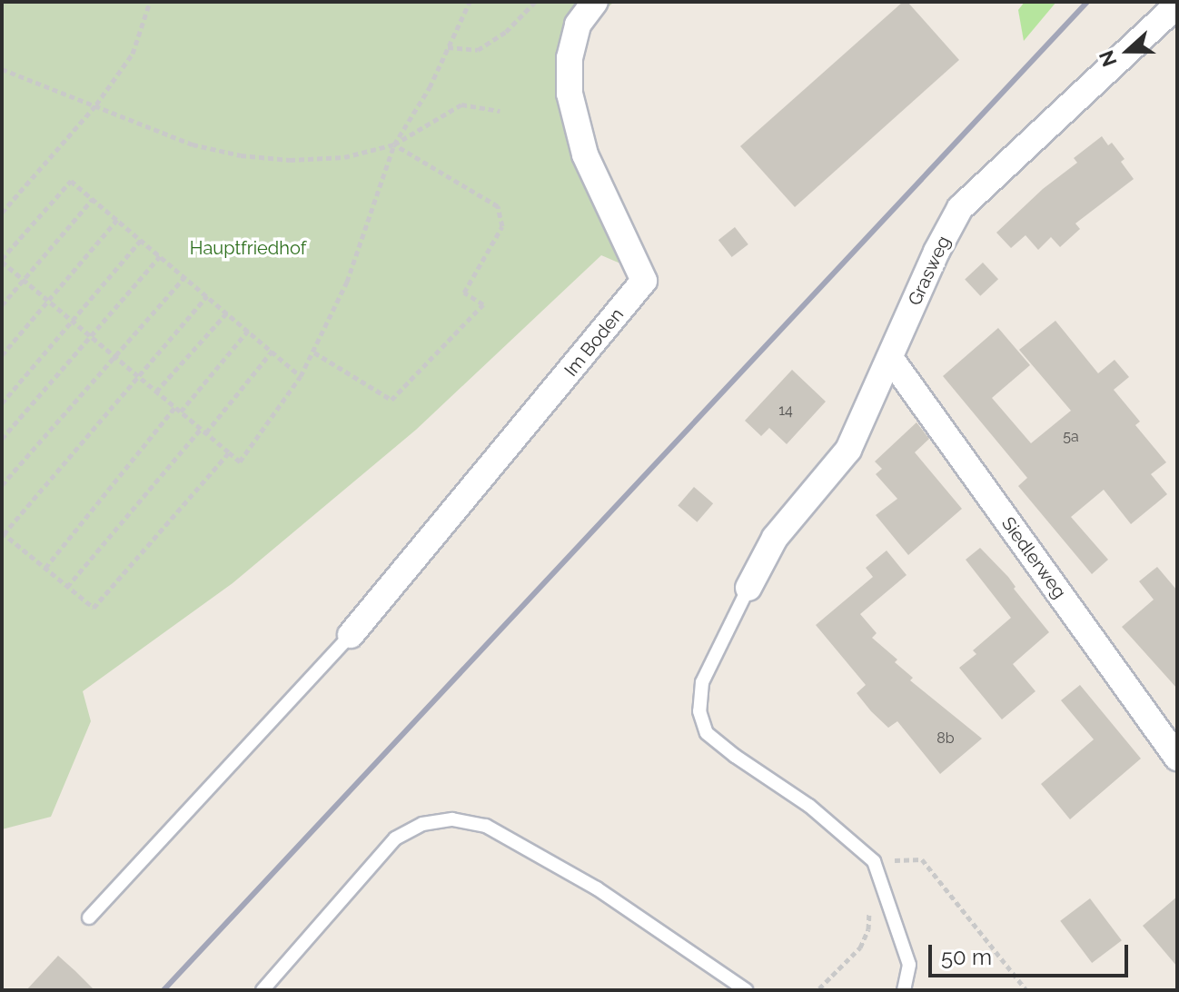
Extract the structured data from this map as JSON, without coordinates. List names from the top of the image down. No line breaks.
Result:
{"streets":{"street":["Grasweg","Im Boden","Siedlerweg"]},"crossings":[["Grasweg","Siedlerweg"]],"parks":["Hauptfriedhof"],"house_numbers":["14","5a","8b"],"scale_bar":"50 m","north":"left"}
